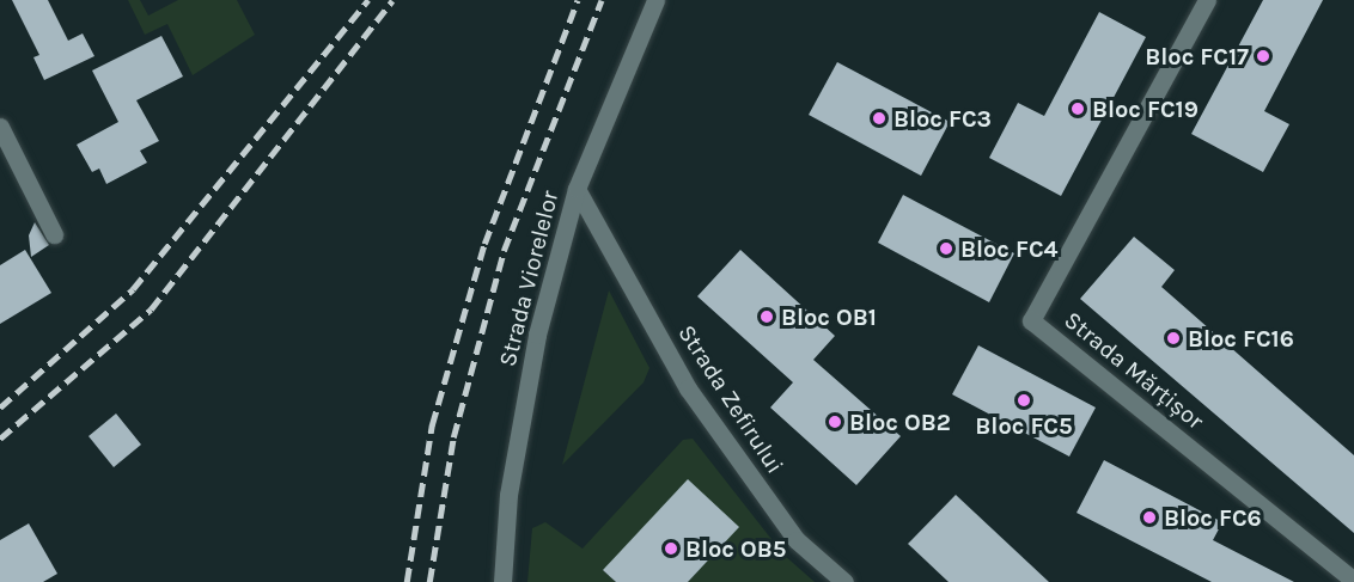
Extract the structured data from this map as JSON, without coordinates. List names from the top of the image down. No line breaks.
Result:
{"streets":{"street":["Strada Viorelelor","Strada Mărțișor","Strada Zefirului"]},"crossings":[["Strada Viorelelor","Strada Zefirului"]],"places":["Bloc FC17","Bloc FC19","Bloc FC3","Bloc FC4","Bloc OB1","Bloc FC16","Bloc FC5","Bloc OB2","Bloc FC6","Bloc OB5"]}
